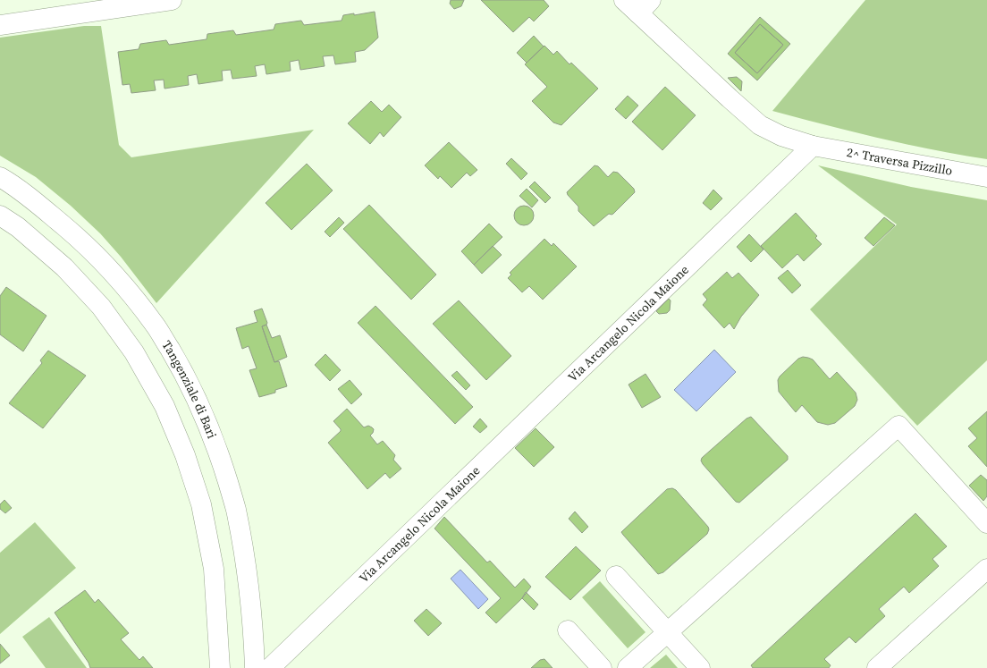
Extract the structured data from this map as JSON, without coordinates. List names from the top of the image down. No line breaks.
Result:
{"streets":{"main road":["2^ Traversa Pizzillo","Via Arcangelo Nicola Maione","Tangenziale di Bari"]},"crossings":[["2^ Traversa Pizzillo","Via Arcangelo Nicola Maione"]]}
